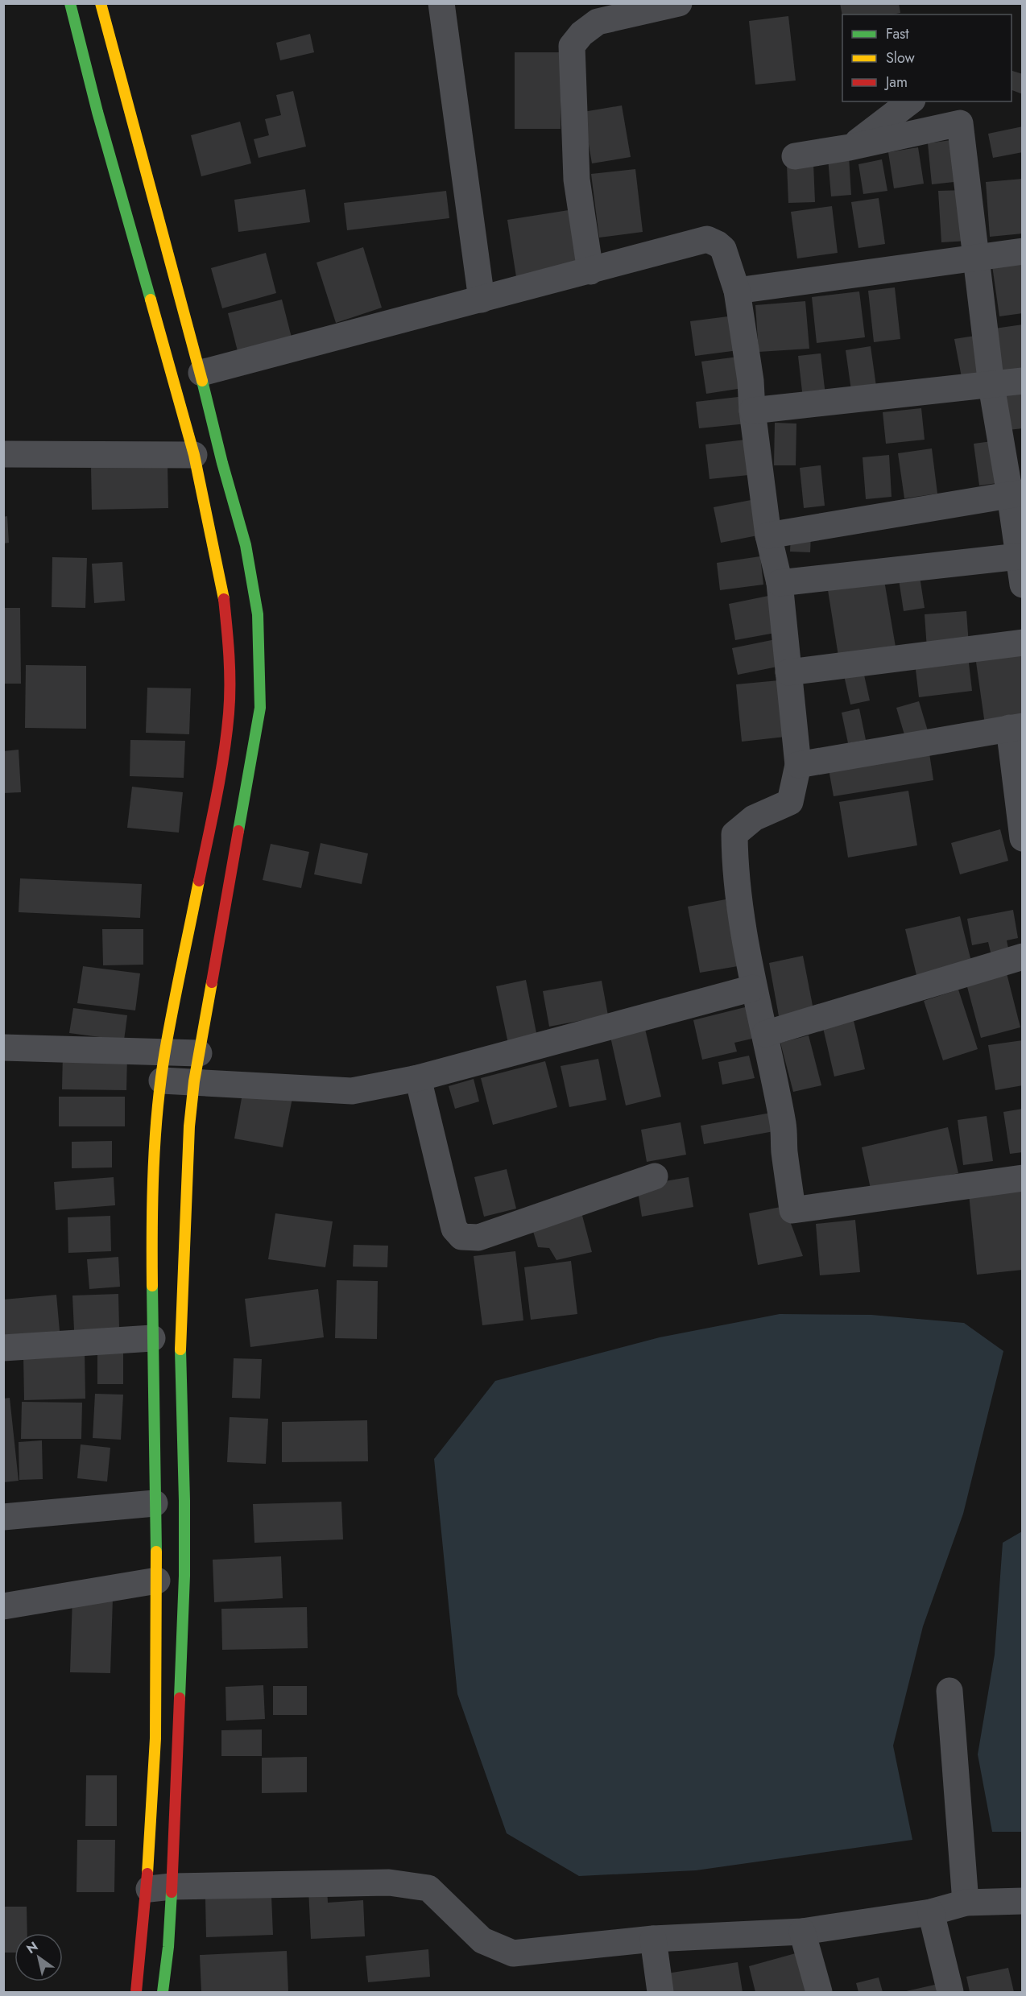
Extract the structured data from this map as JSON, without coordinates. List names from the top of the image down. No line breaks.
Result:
{"legend":["Fast","Slow","Jam"],"north":"top left"}
